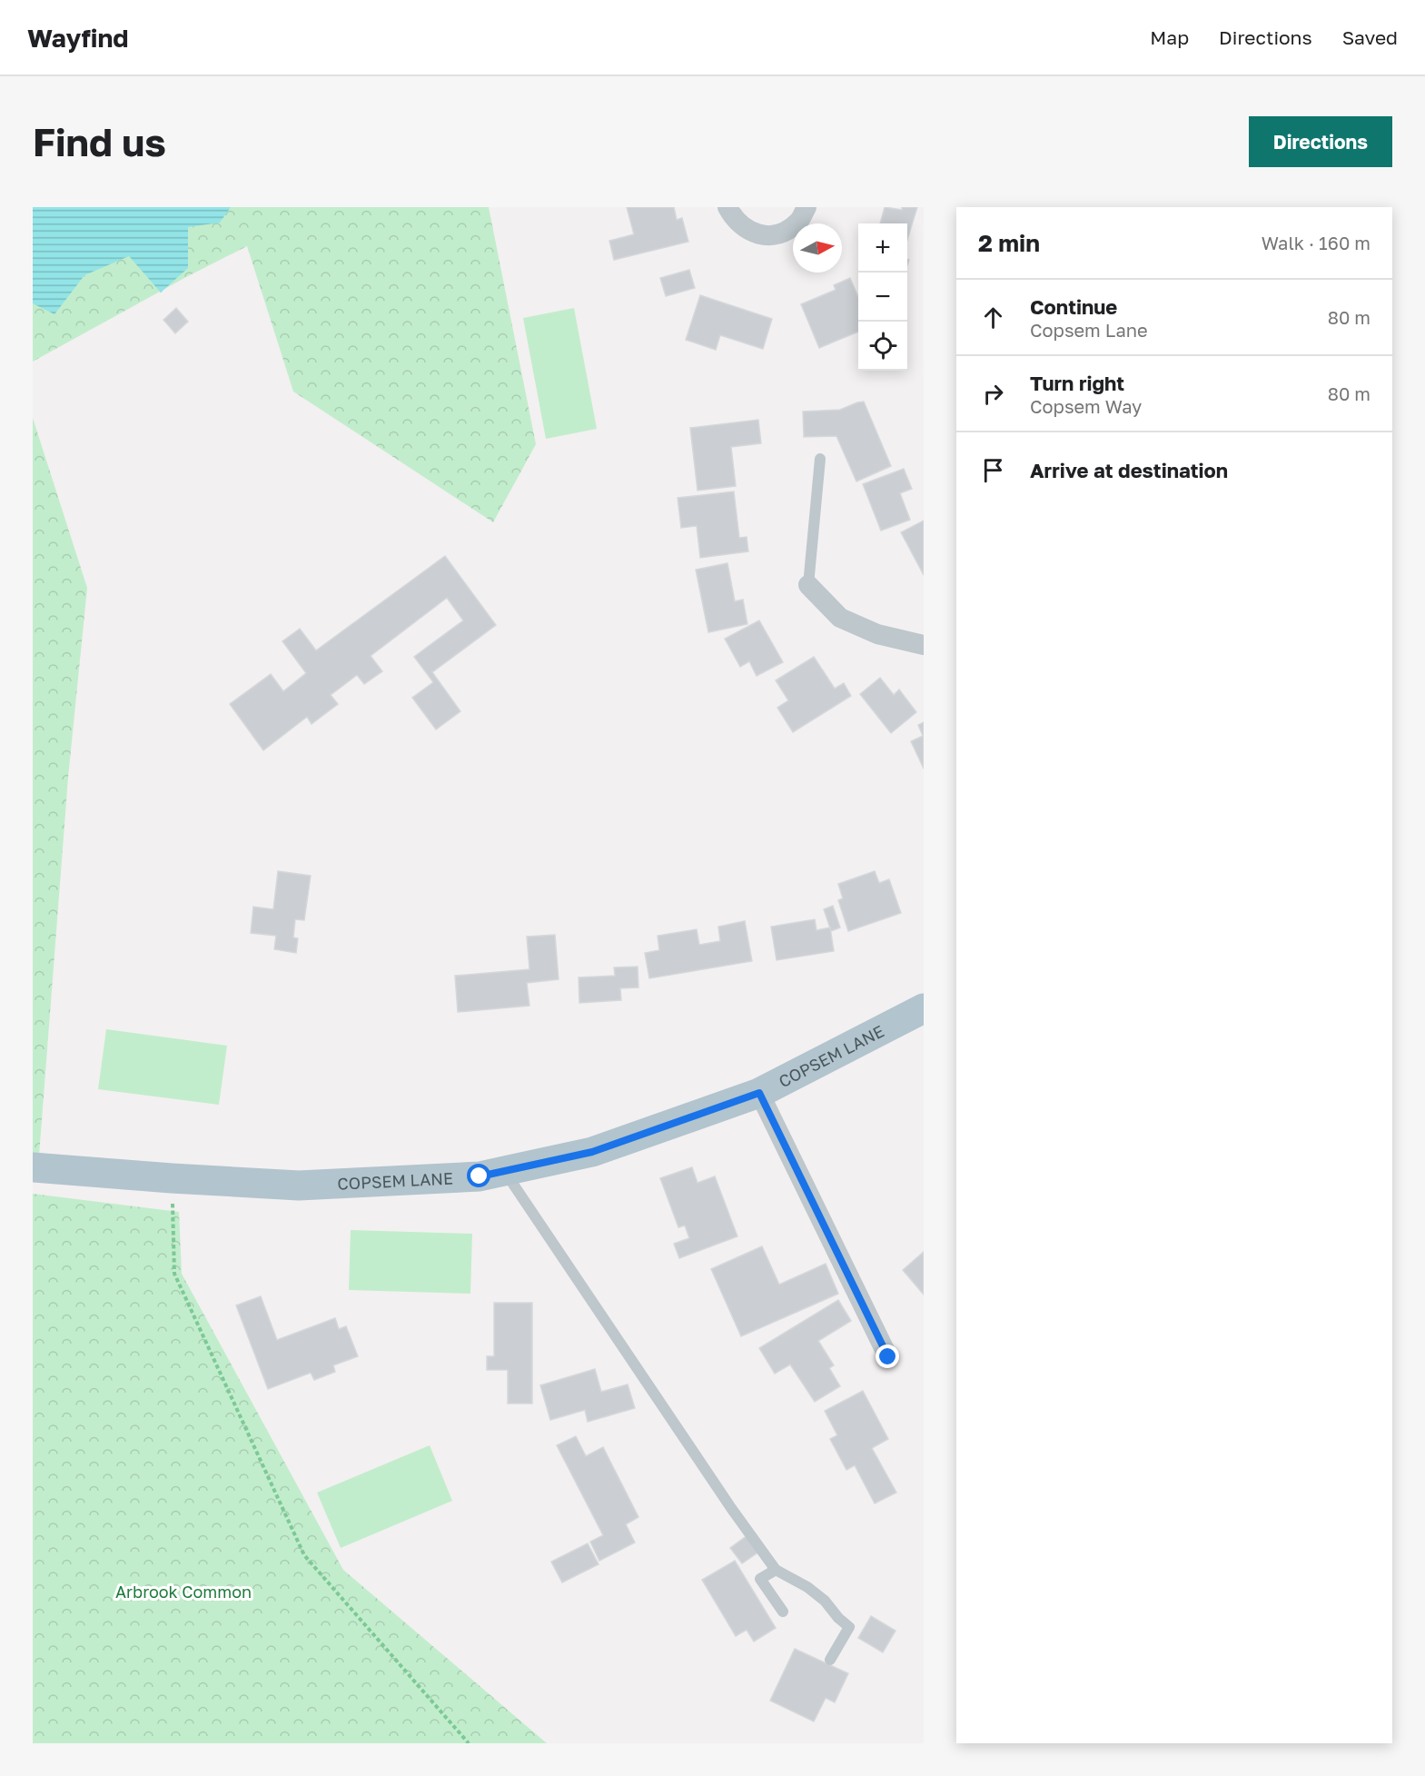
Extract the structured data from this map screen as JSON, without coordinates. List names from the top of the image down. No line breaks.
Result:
{"streets":{"main road":["COPSEM LANE"]},"parks":["Arbrook Common"],"north":"right","page":{"header":"Wayfind","nav":["Map","Directions","Saved"],"buttons":"Directions","title":"Find us","heading":["2 min","Walk · 160 m"],"map_buttons":["+","−"],"list":[["Continue","Copsem Lane","80 m"],["Turn right","Copsem Way","80 m"],"Arrive at destination"]}}
